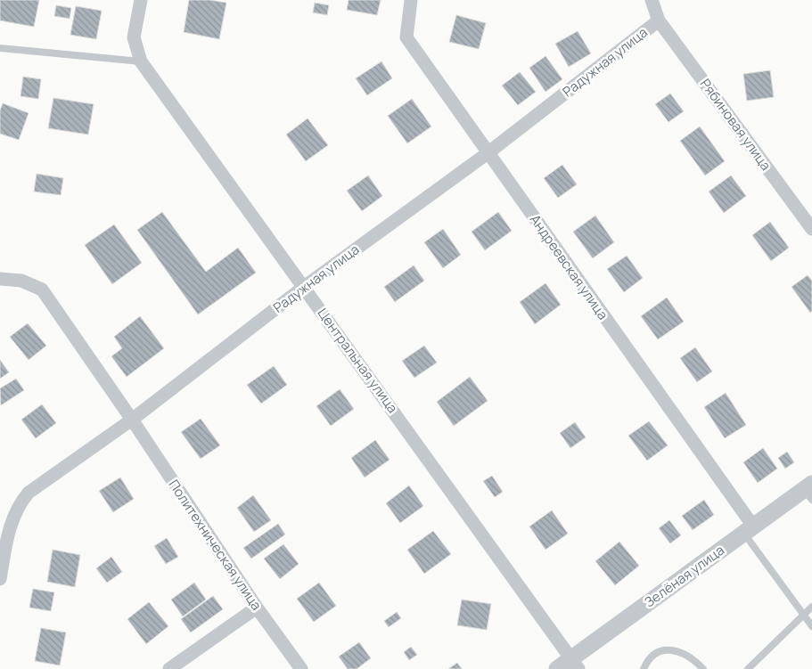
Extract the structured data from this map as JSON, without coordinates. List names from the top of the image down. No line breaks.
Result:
{"streets":{"street":["Радужная улица","Рябиновая улица","Андреевская улица","Центральная улица","Политехническая улица","Зелёная улица"]},"crossings":[["Радужная улица","Рябиновая улица"],["Радужная улица","Андреевская улица"],["Радужная улица","Центральная улица"],["Радужная улица","Политехническая улица"],["Андреевская улица","Зелёная улица"],["Центральная улица","Зелёная улица"]]}
